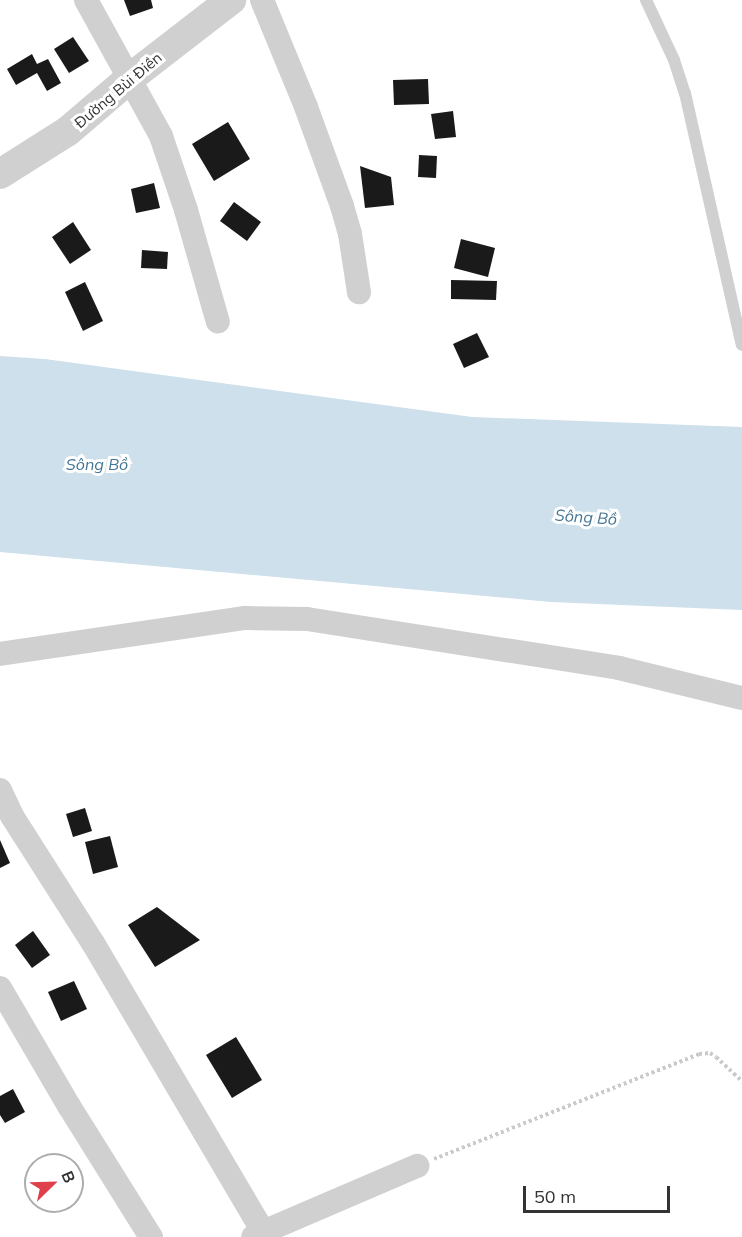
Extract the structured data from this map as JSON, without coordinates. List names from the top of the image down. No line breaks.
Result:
{"streets":{"street":["Đường Bùi Điền"]},"water":["Sông Bồ"],"scale_bar":"50 m","north":"top right"}
